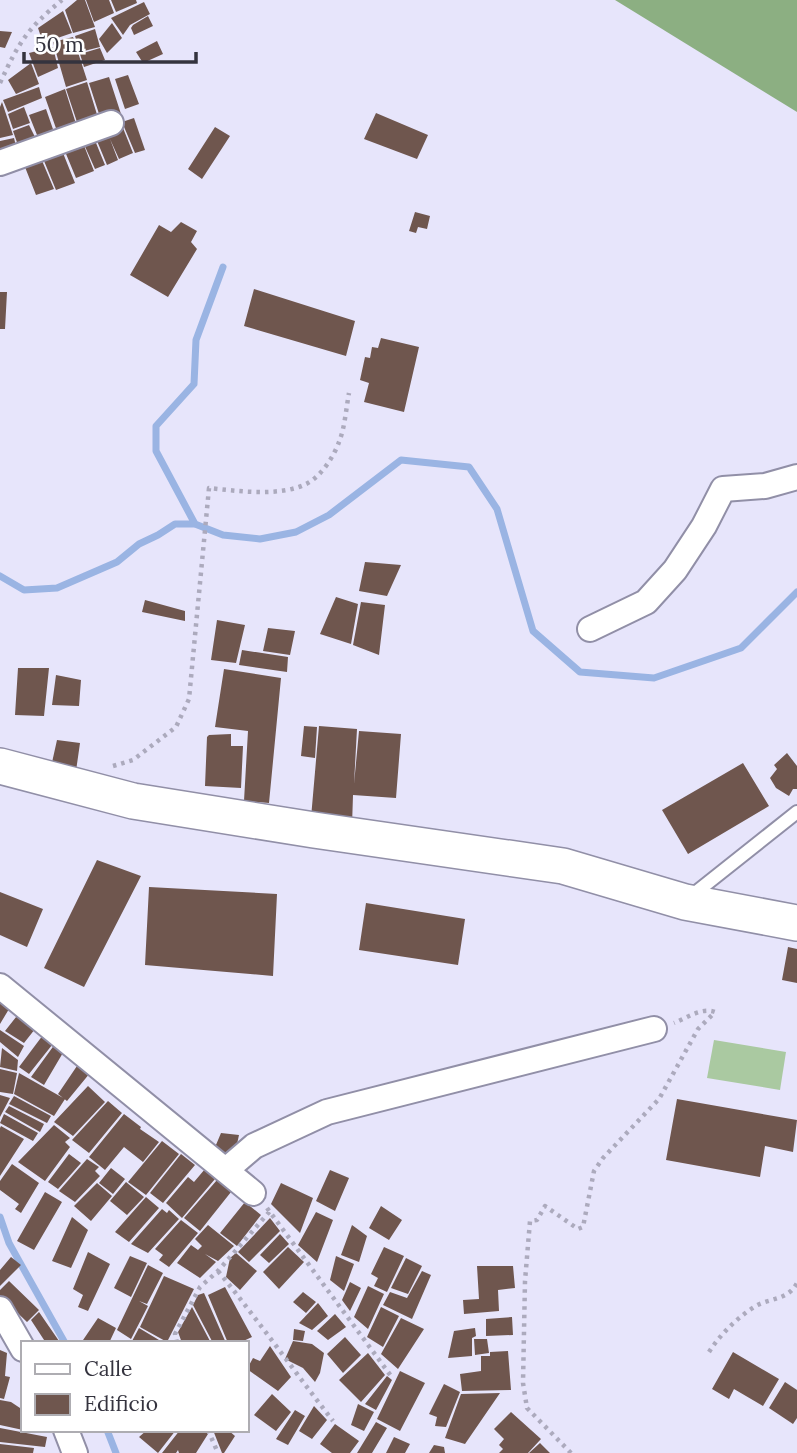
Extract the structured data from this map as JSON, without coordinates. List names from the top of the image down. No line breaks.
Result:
{"legend":["Calle","Edificio"],"scale_bar":"50 m"}
